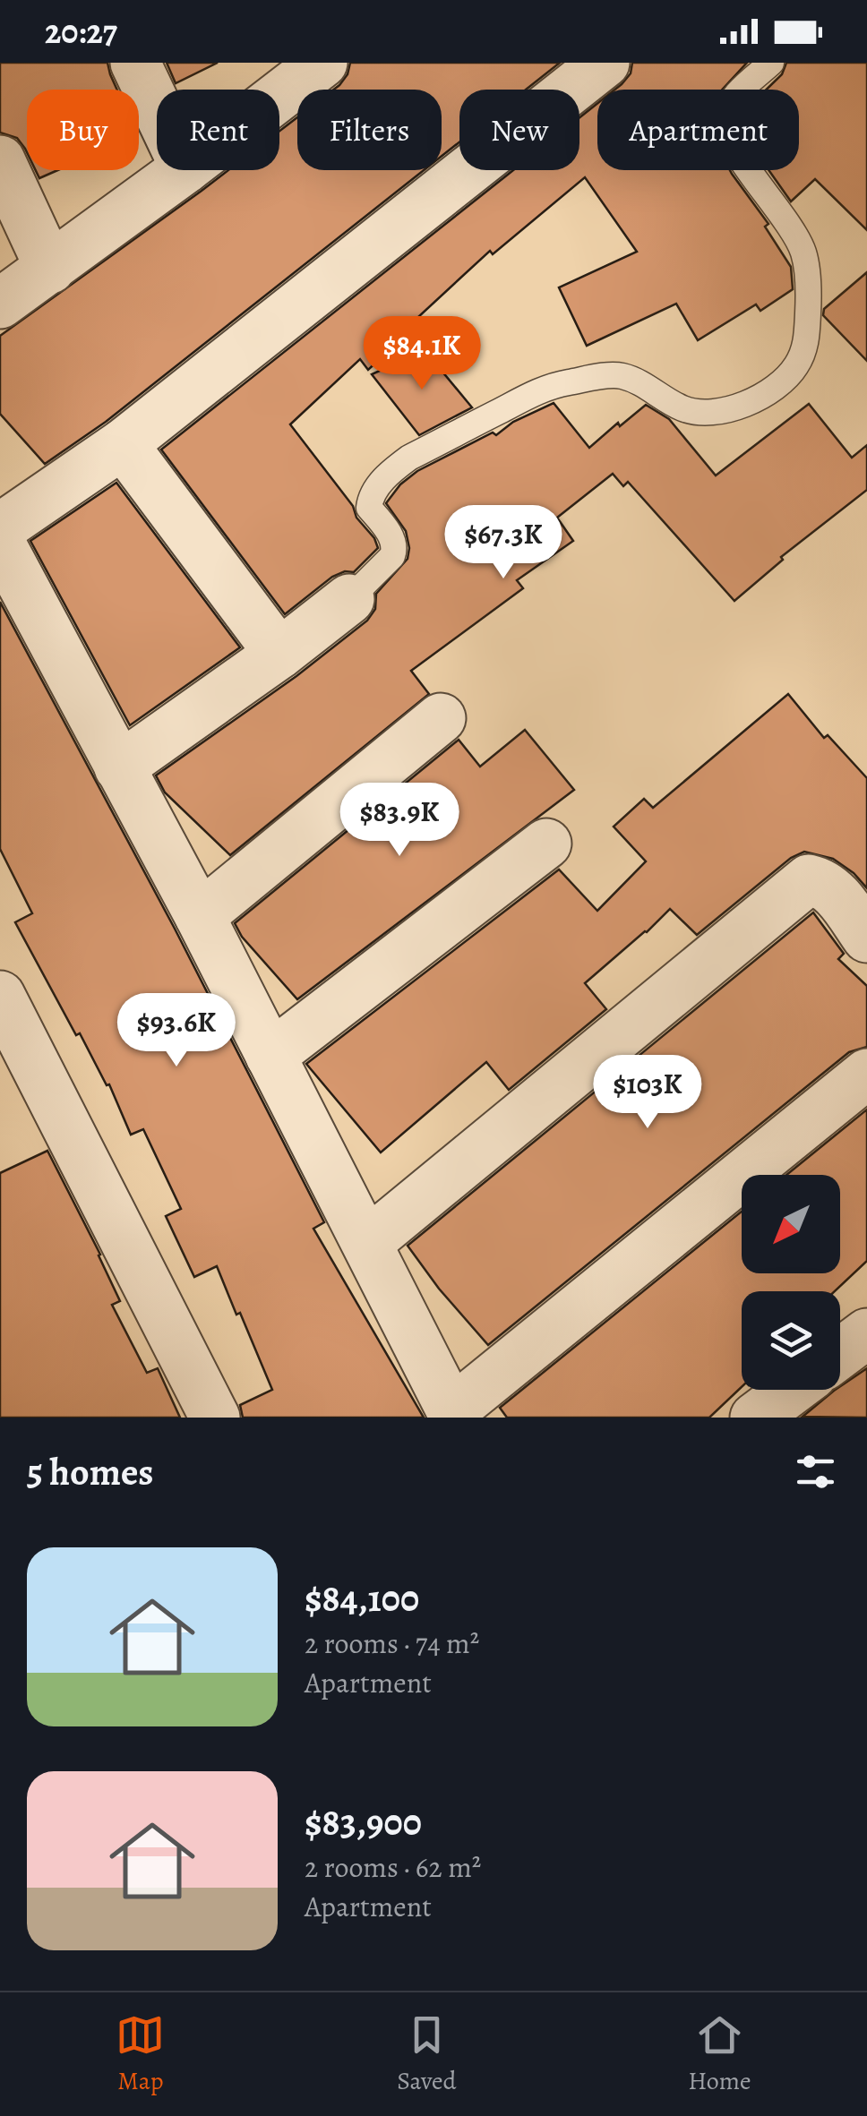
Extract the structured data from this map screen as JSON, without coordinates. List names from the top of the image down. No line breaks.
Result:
{"north":"bottom left","page":{"status":"20:27","chip":["Buy","Rent","Filters","New","Apartment"],"price":["$84.1K","$67.3K","$83.9K","$93.6K","$103K"],"heading":"5 homes","list":[{"name":"$84,100","note":"2 rooms · 74 m² · Apartment"},{"name":"$83,900","note":"2 rooms · 62 m² · Apartment"}],"tabs":["Map","Saved","Home"]}}
